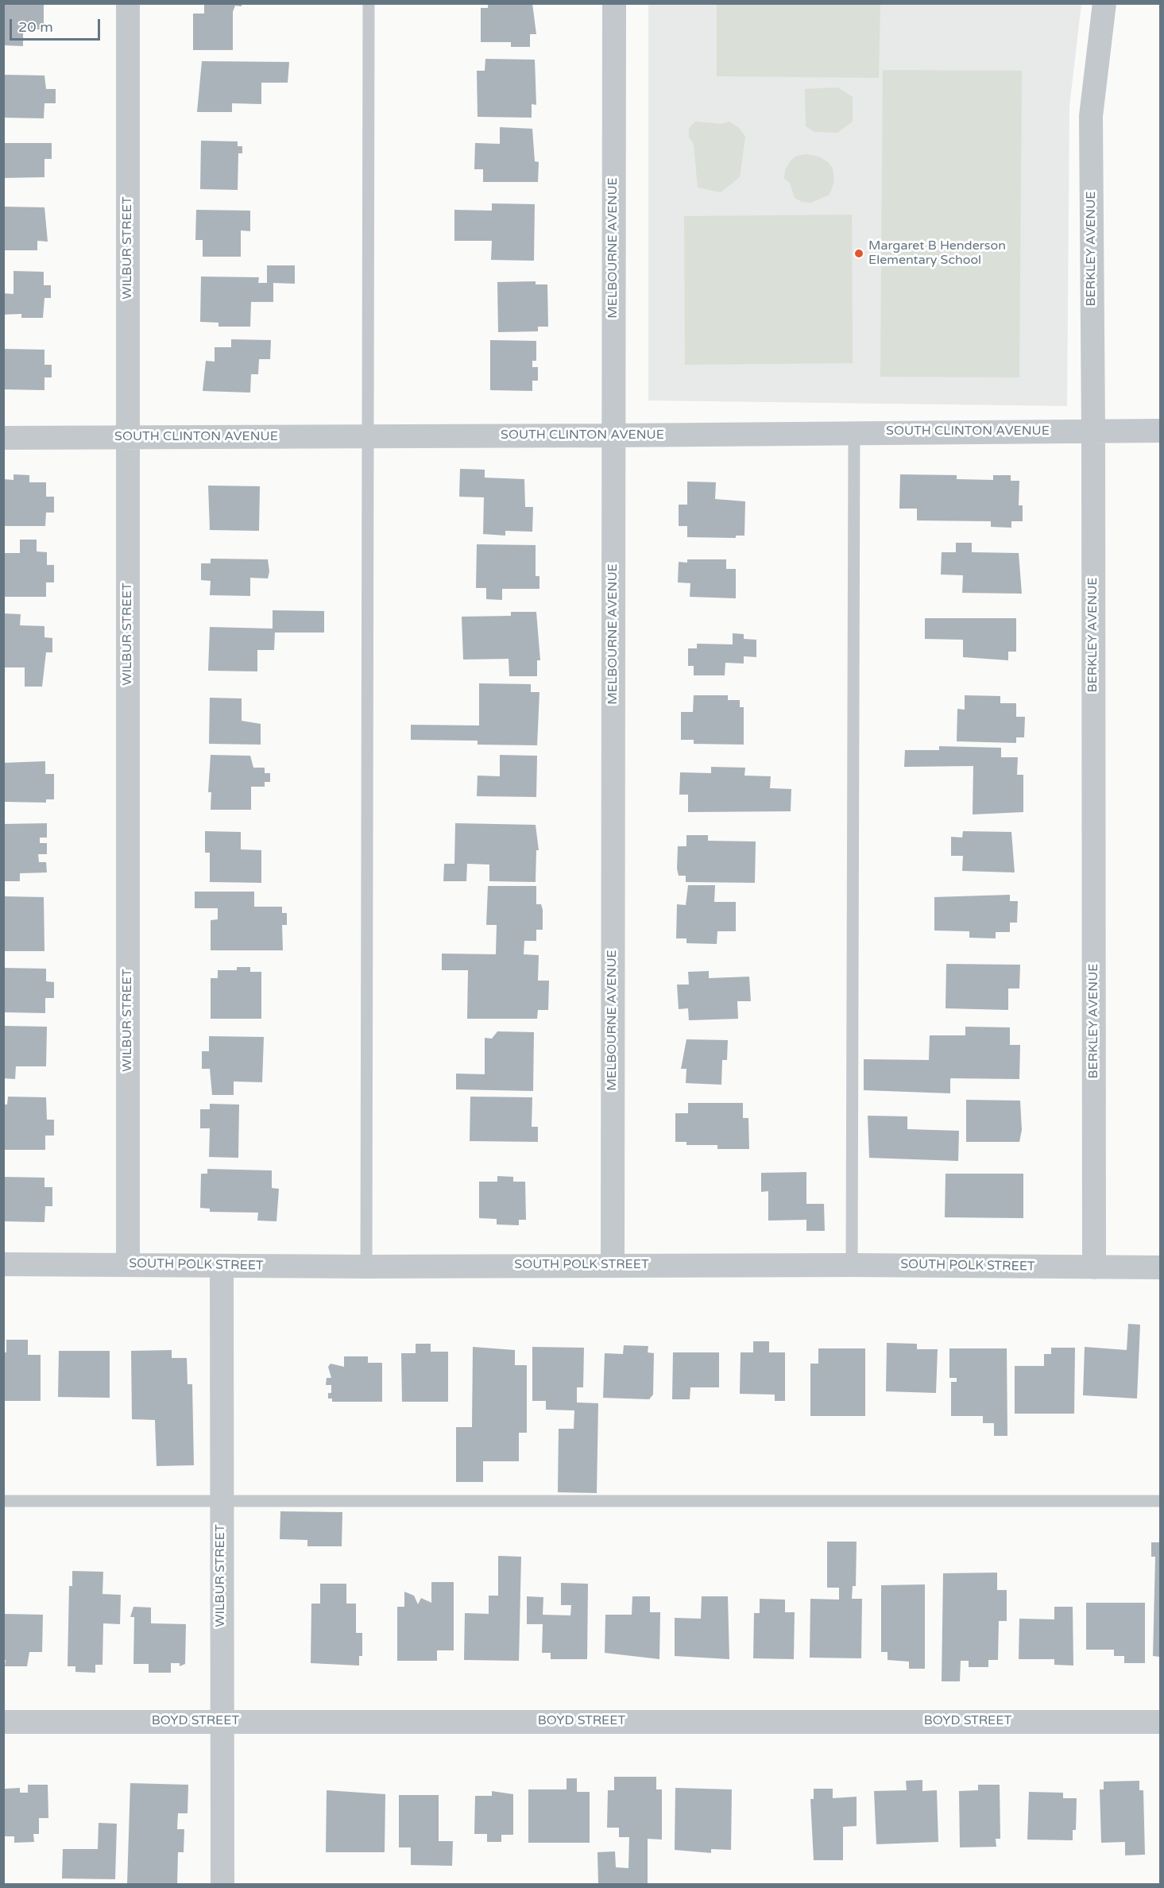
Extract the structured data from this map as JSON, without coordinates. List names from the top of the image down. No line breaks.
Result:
{"streets":{"street":["WILBUR STREET","MELBOURNE AVENUE","BERKLEY AVENUE","SOUTH CLINTON AVENUE","SOUTH POLK STREET","BOYD STREET"]},"crossings":[["WILBUR STREET","SOUTH CLINTON AVENUE"],["WILBUR STREET","SOUTH POLK STREET"],["WILBUR STREET","BOYD STREET"],["MELBOURNE AVENUE","SOUTH CLINTON AVENUE"],["MELBOURNE AVENUE","SOUTH POLK STREET"],["BERKLEY AVENUE","SOUTH CLINTON AVENUE"],["BERKLEY AVENUE","SOUTH POLK STREET"]],"places":["Margaret B Henderson Elementary School"],"scale_bar":"20 m"}
